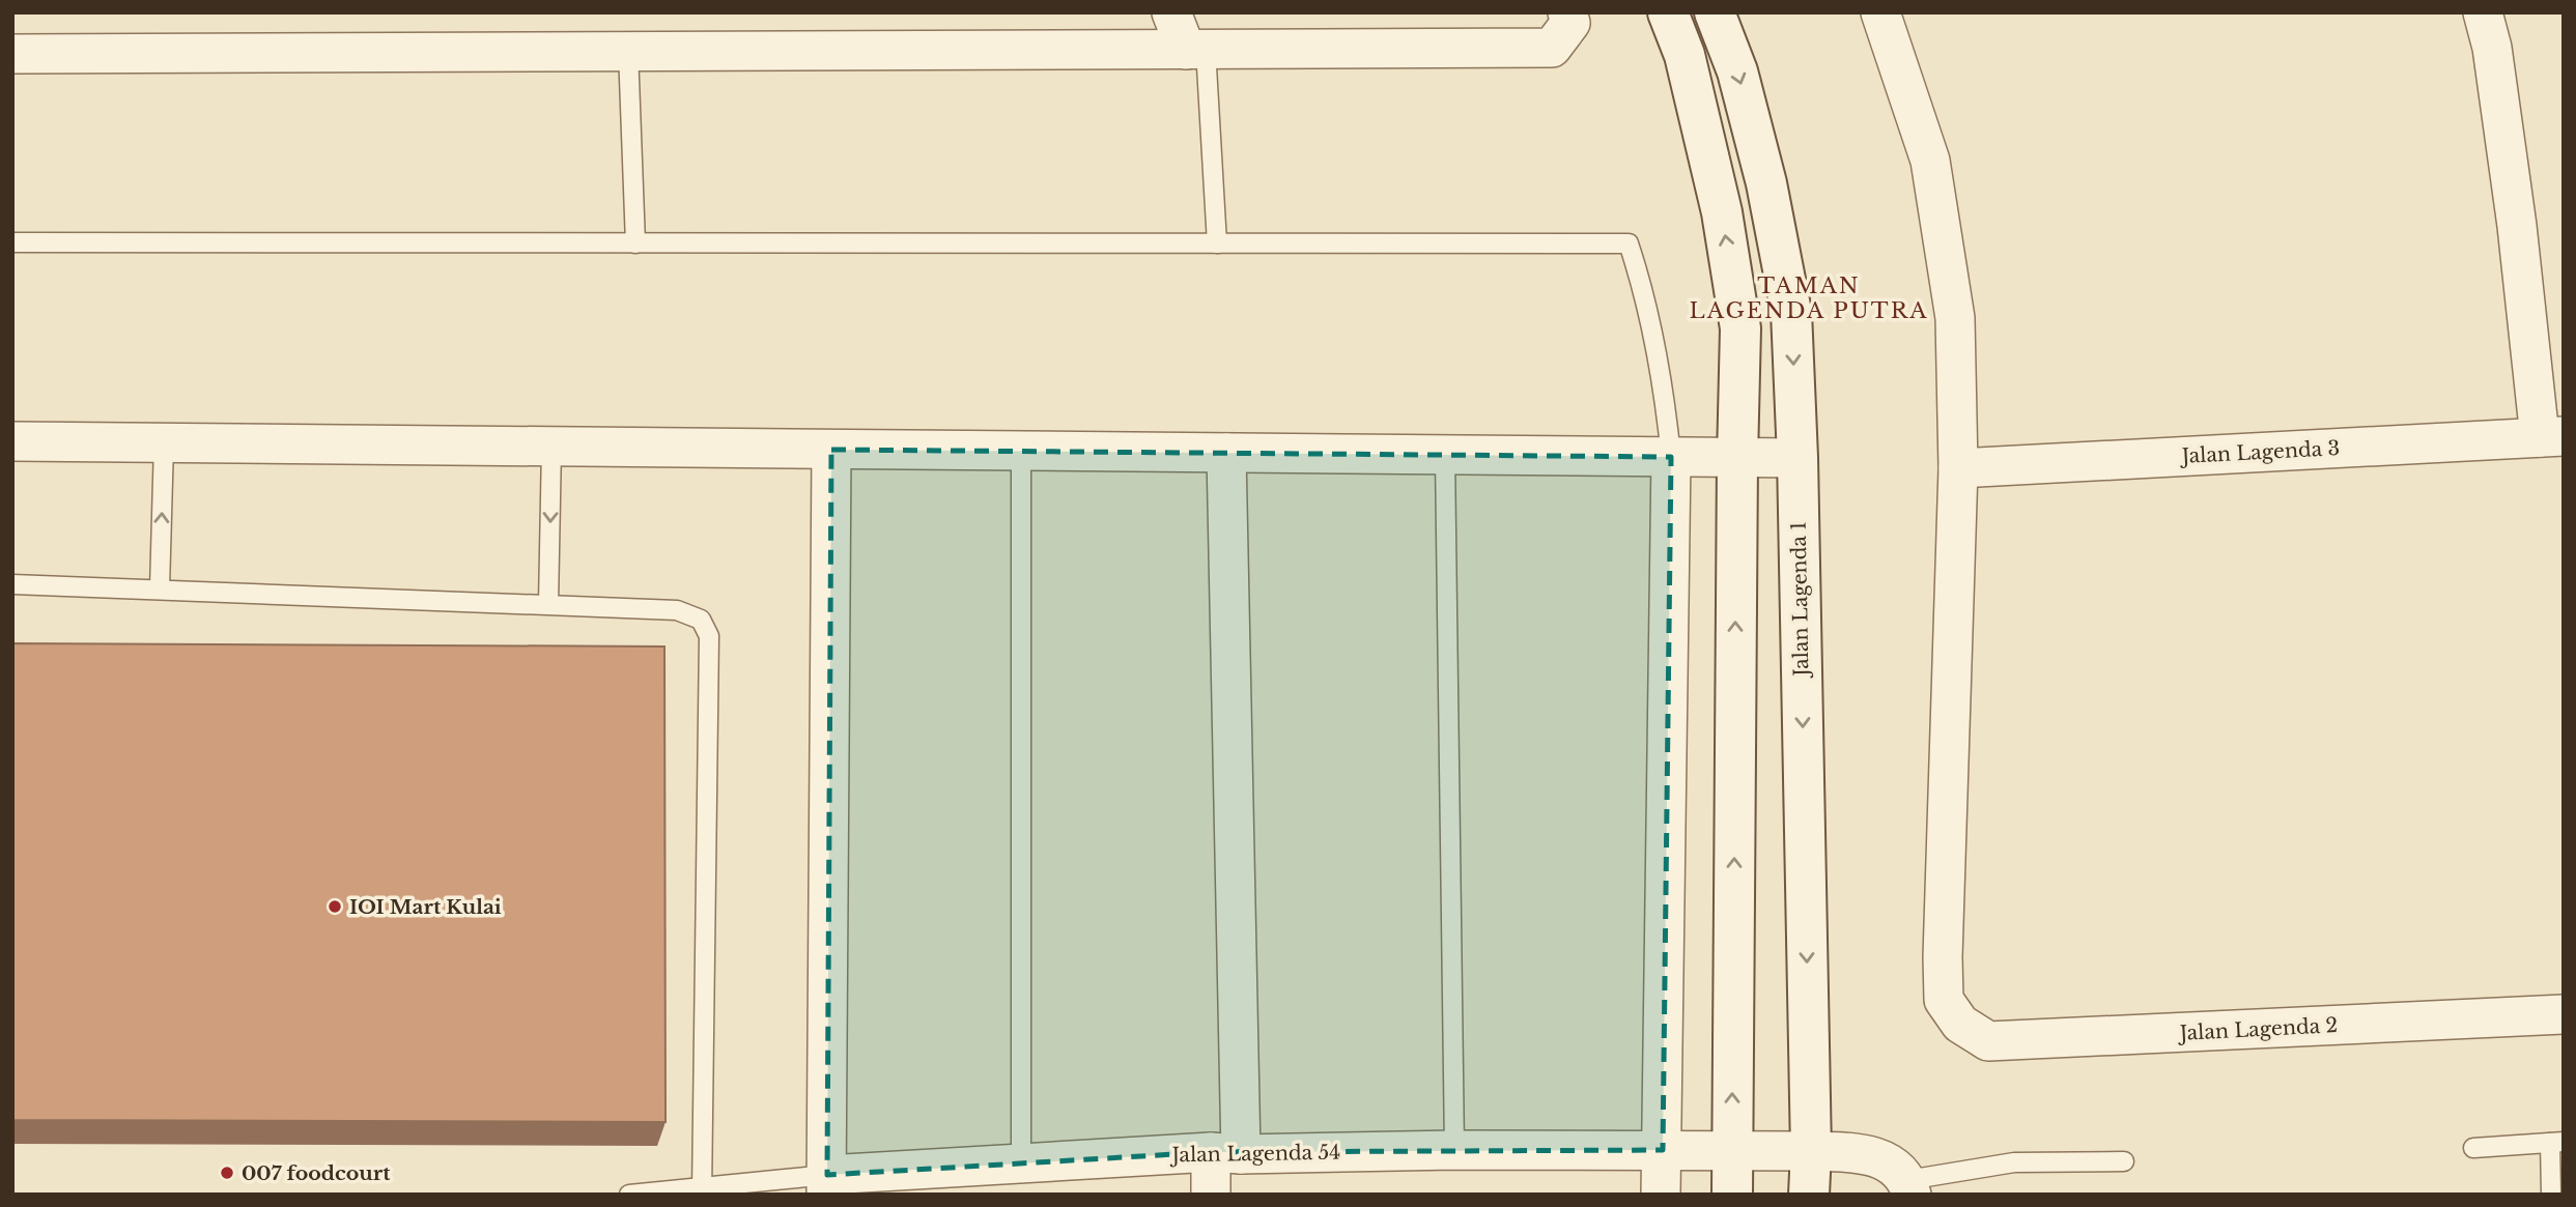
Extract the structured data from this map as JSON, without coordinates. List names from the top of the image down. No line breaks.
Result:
{"streets":{"street":["Jalan Lagenda 3","Jalan Lagenda 1","Jalan Lagenda 2","Jalan Lagenda 54"]},"crossings":[["Jalan Lagenda 3","Jalan Lagenda 2"],["Jalan Lagenda 1","Jalan Lagenda 54"]],"districts":["TAMAN LAGENDA PUTRA"],"places":["IOI Mart Kulai","007 foodcourt"]}
